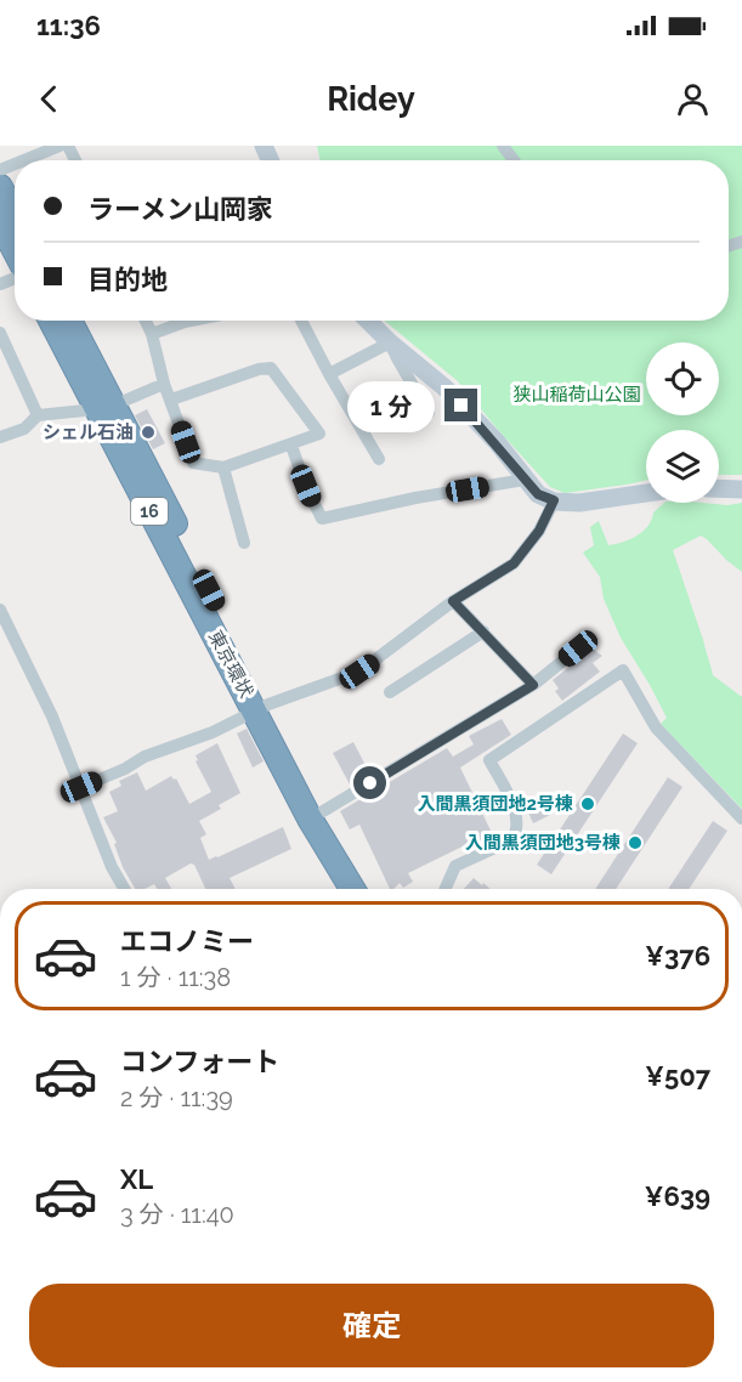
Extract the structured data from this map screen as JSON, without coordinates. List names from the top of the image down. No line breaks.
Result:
{"streets":{"highway":["16","東京環状"]},"parks":["狭山稲荷山公園"],"places":["シェル石油","入間黒須団地2号棟","入間黒須団地3号棟"],"page":{"status":"11:36","header":"Ridey","banner":["ラーメン山岡家","目的地"],"bubble":"1 分","list":[{"name":"エコノミー","note":"1 分 · 11:38","value":"¥376"},{"name":"コンフォート","note":"2 分 · 11:39","value":"¥507"},{"name":"XL","note":"3 分 · 11:40","value":"¥639"}],"buttons":"確定"}}
